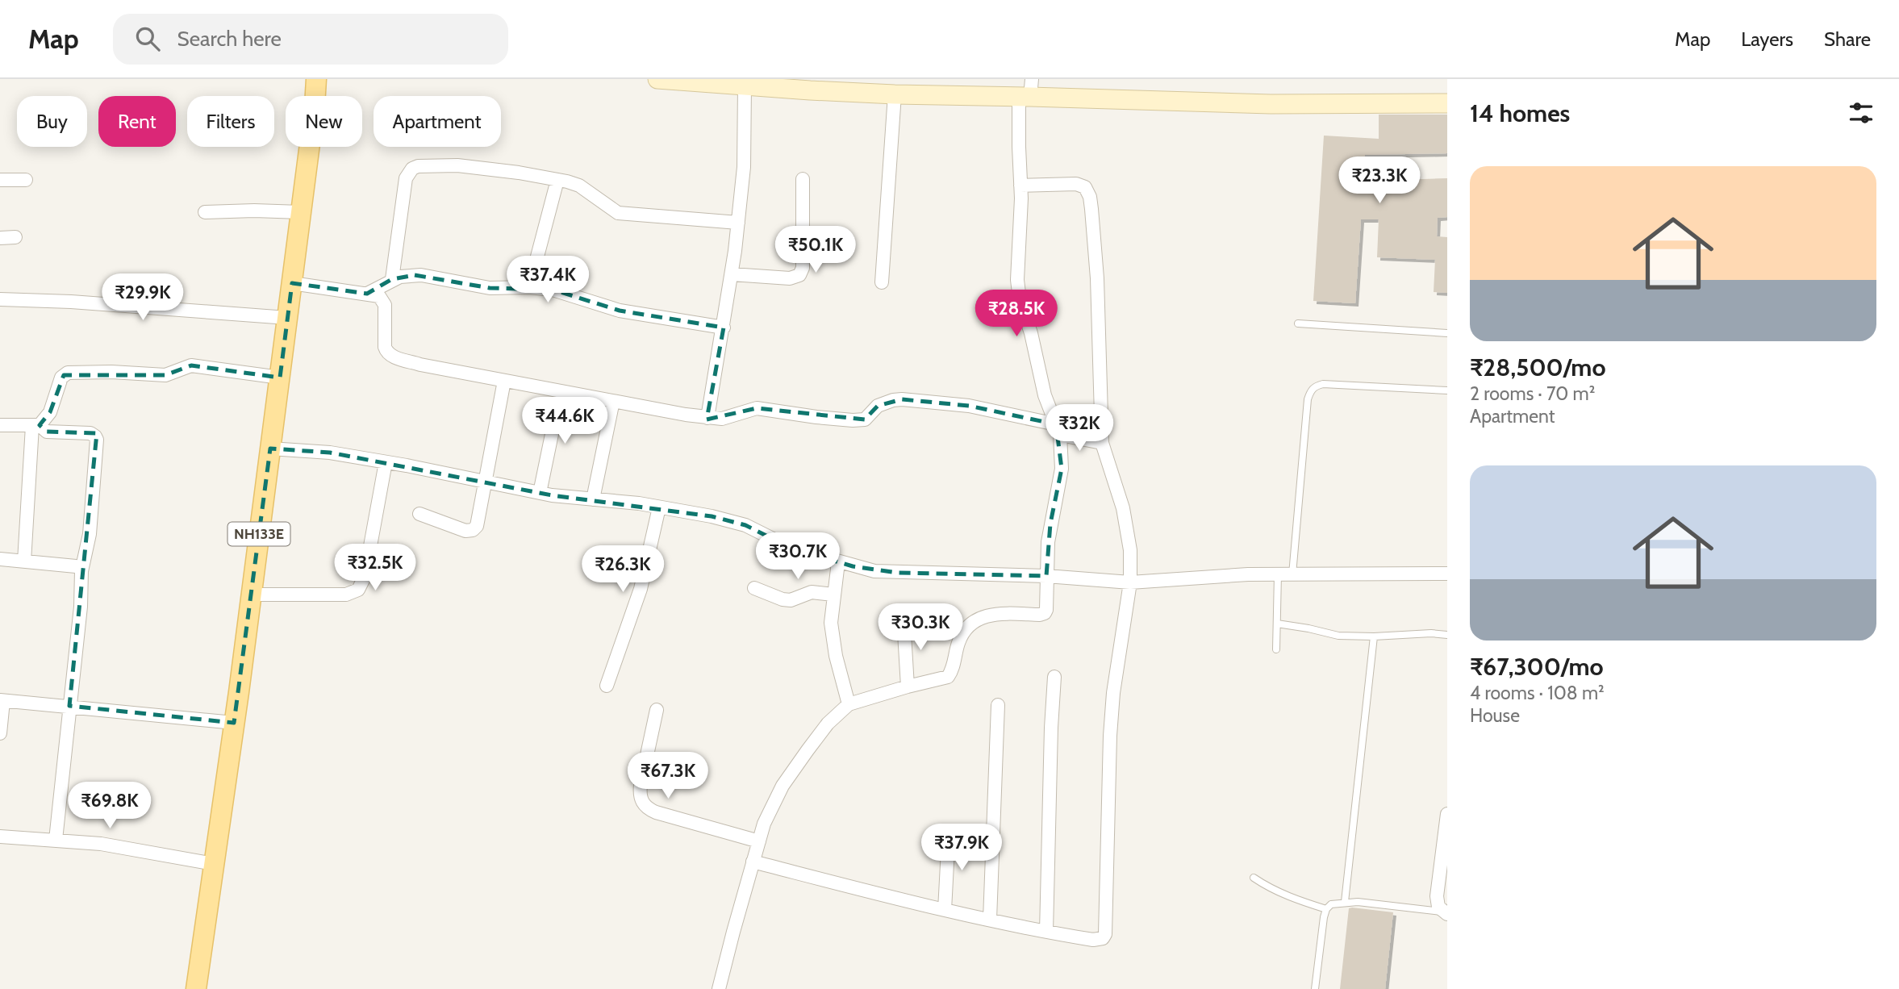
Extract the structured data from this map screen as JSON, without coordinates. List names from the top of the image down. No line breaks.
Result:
{"streets":{"main road":["NH133E"]},"page":{"header":"Map","search":"Search here","nav":["Map","Layers","Share"],"heading":"14 homes","chip":["Buy","Rent","Filters","New","Apartment"],"list":[{"name":"₹28,500/mo","note":"2 rooms · 70 m² · Apartment"},{"name":"₹67,300/mo","note":"4 rooms · 108 m² · House"}],"price":["₹23.3K","₹50.1K","₹37.4K","₹29.9K","₹28.5K","₹44.6K","₹32K","₹30.7K","₹32.5K","₹26.3K","₹30.3K","₹67.3K","₹69.8K","₹37.9K"]}}
